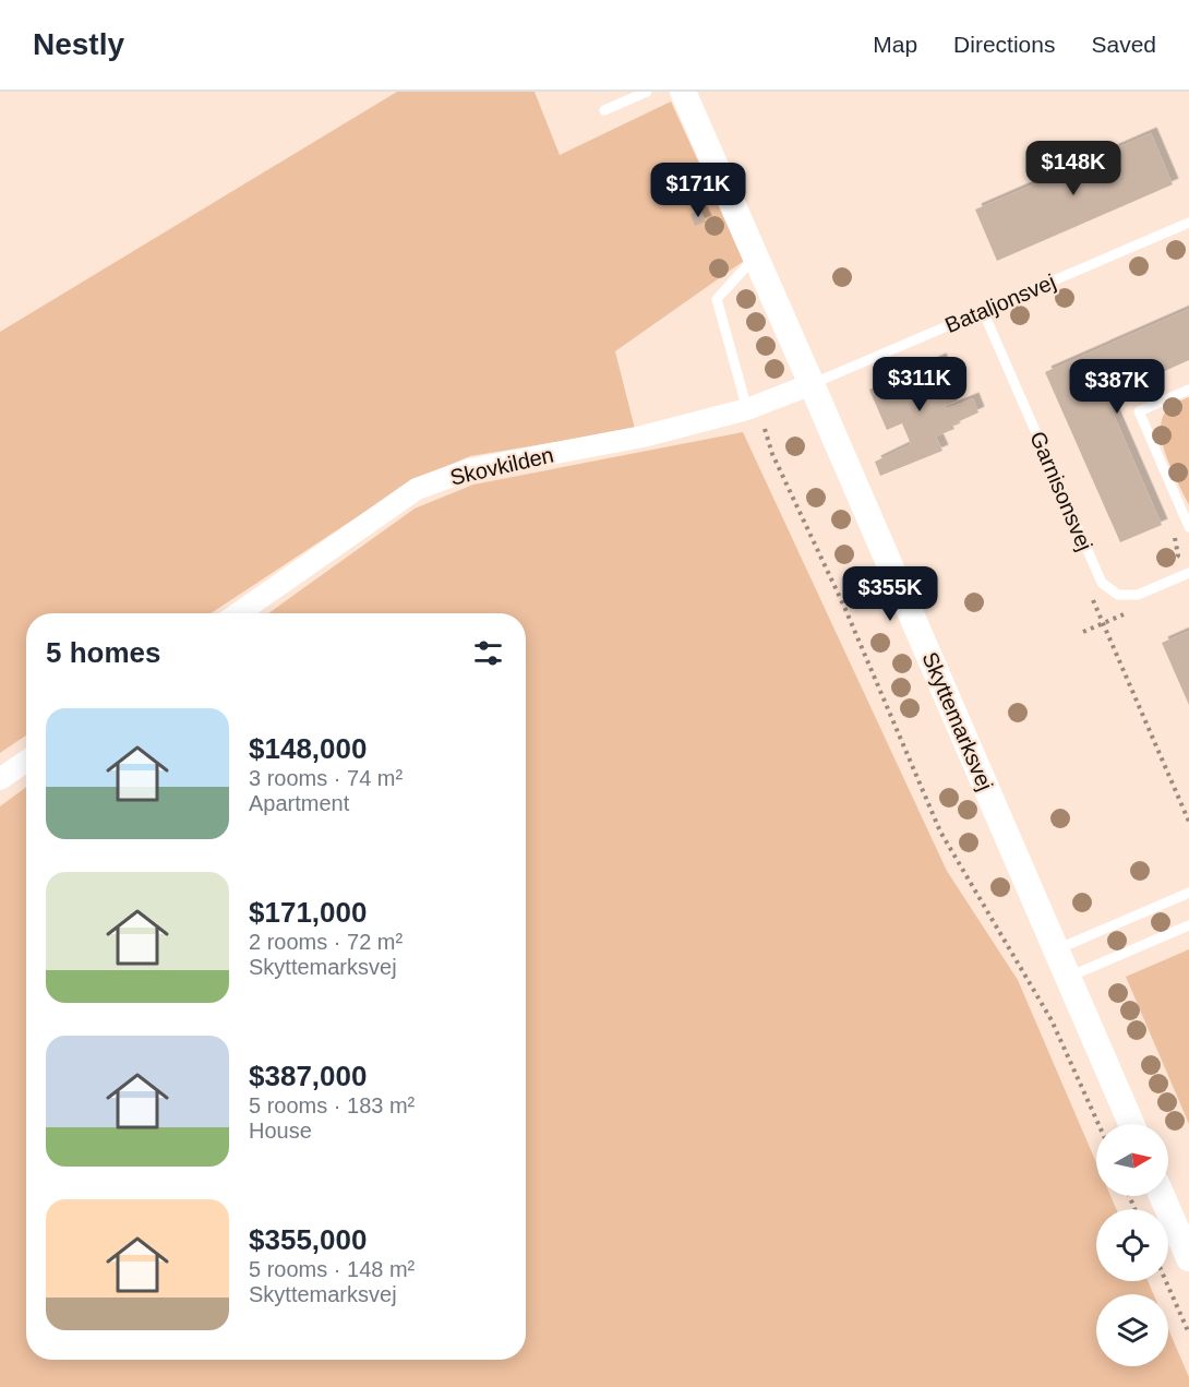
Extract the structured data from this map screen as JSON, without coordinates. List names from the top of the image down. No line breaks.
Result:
{"streets":{"street":["Skovkilden","Skyttemarksvej"],"lane":["Bataljonsvej","Garnisonsvej"]},"crossings":[["Bataljonsvej","Skovkilden"],["Bataljonsvej","Garnisonsvej"],["Bataljonsvej","Skyttemarksvej"],["Skovkilden","Skyttemarksvej"]],"north":"right","page":{"header":"Nestly","nav":["Map","Directions","Saved"],"price":["$148K","$171K","$311K","$387K","$355K"],"heading":"5 homes","list":[{"name":"$148,000","note":"3 rooms · 74 m² · Apartment"},{"name":"$171,000","note":"2 rooms · 72 m² · Skyttemarksvej"},{"name":"$387,000","note":"5 rooms · 183 m² · House"},{"name":"$355,000","note":"5 rooms · 148 m² · Skyttemarksvej"}]}}
